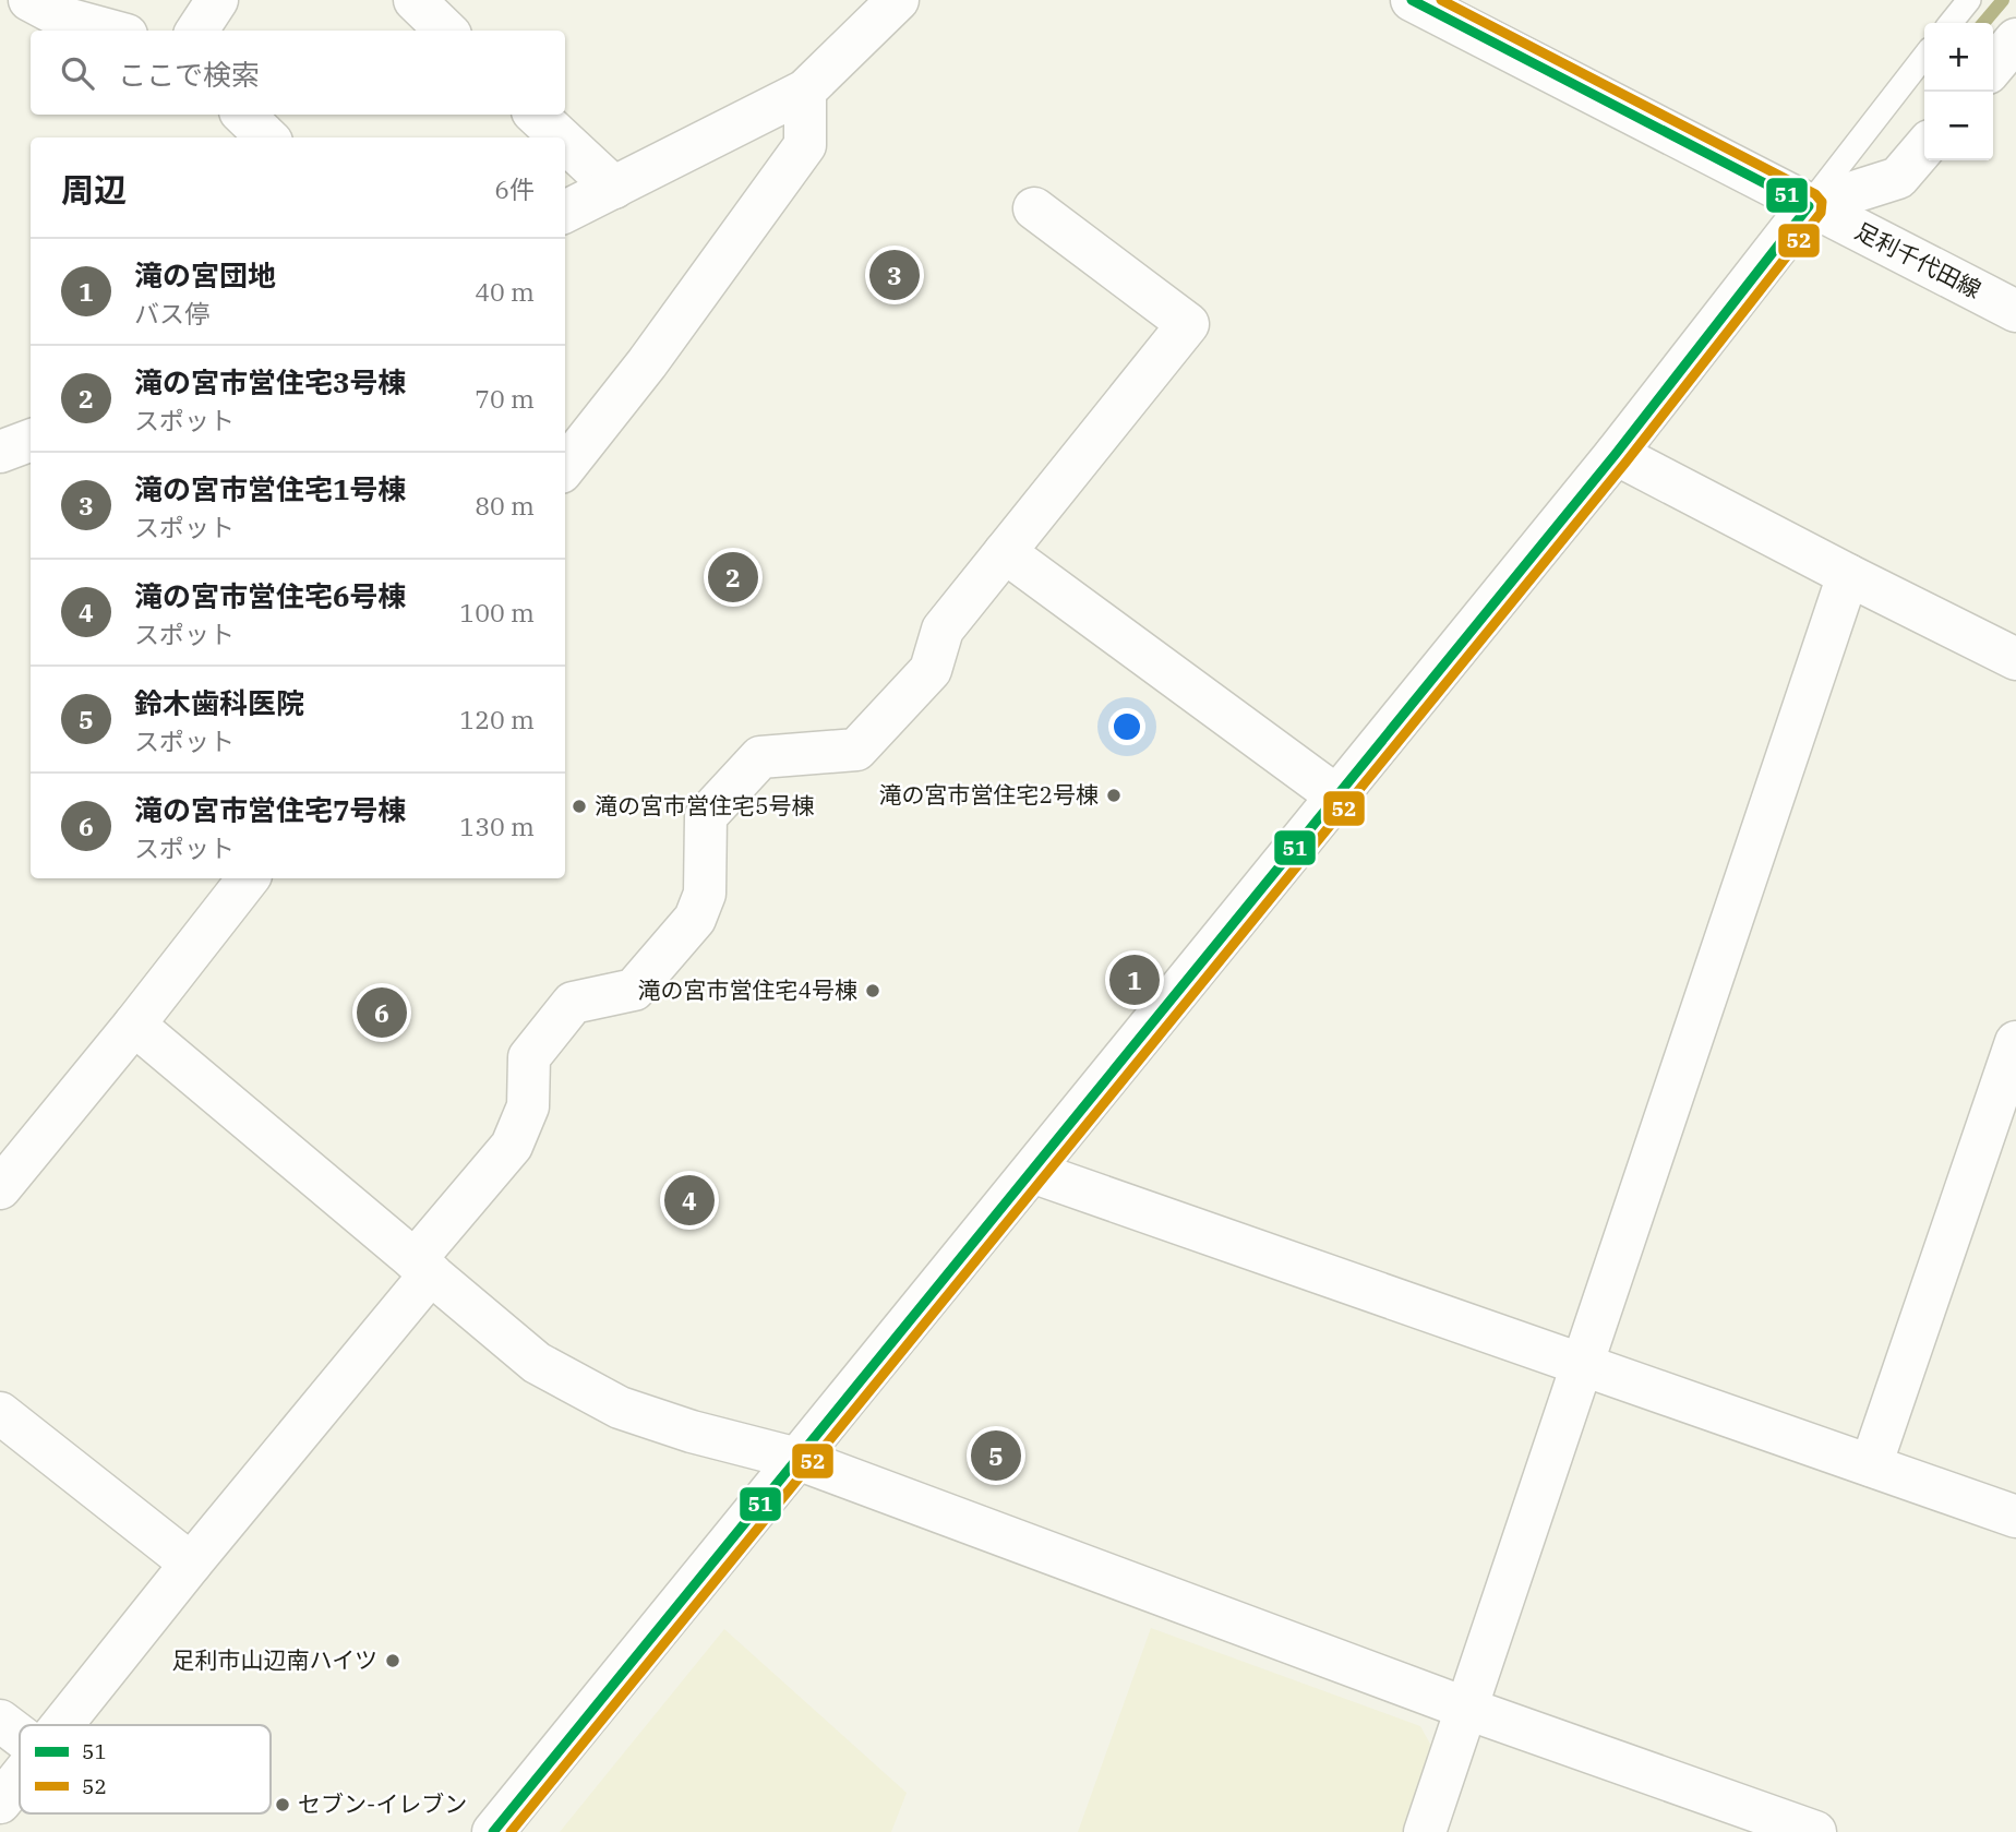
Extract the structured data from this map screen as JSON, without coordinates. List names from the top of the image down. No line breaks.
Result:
{"streets":{"street":["足利千代田線"]},"places":["滝の宮市営住宅2号棟","滝の宮市営住宅5号棟","滝の宮市営住宅4号棟","足利市山辺南ハイツ","セブン-イレブン"],"lines":["transit line 51","transit line 52"],"legend":["51","52"],"page":{"map_buttons":["+","−"],"search":"ここで検索","heading":["周辺","6件"],"list":[{"mark":"1","name":"滝の宮団地","note":"バス停","value":"40 m"},{"mark":"2","name":"滝の宮市営住宅3号棟","note":"スポット","value":"70 m"},{"mark":"3","name":"滝の宮市営住宅1号棟","note":"スポット","value":"80 m"},{"mark":"4","name":"滝の宮市営住宅6号棟","note":"スポット","value":"100 m"},{"mark":"5","name":"鈴木歯科医院","note":"スポット","value":"120 m"},{"mark":"6","name":"滝の宮市営住宅7号棟","note":"スポット","value":"130 m"}],"pins":["3","2","1","6","4","5"]}}
